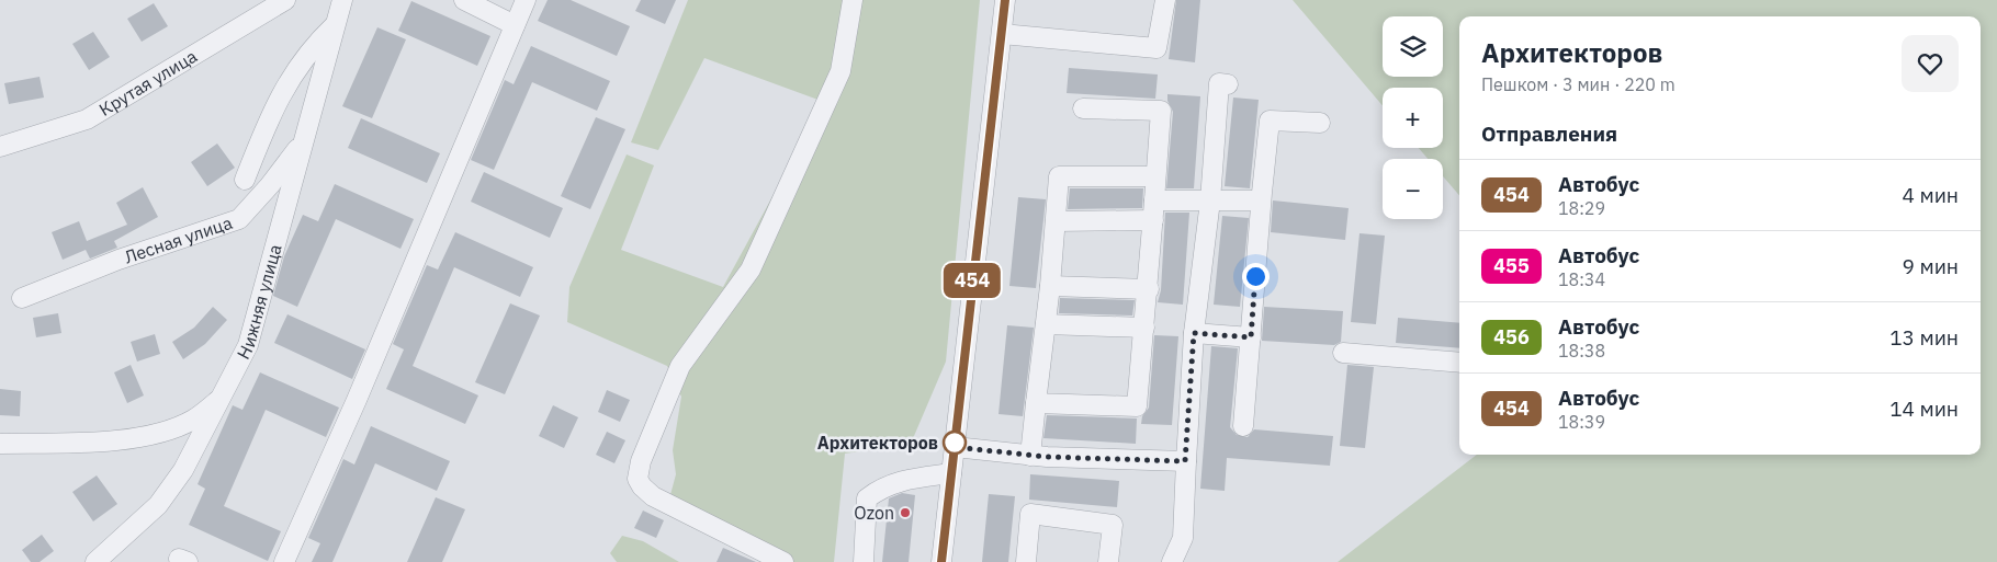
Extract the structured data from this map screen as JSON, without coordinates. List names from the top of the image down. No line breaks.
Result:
{"streets":{"street":["Крутая улица","Лесная улица","Нижняя улица"]},"crossings":[["Лесная улица","Нижняя улица"]],"places":["Архитекторов","Ozon"],"lines":["bus line 454"],"page":{"on_map":"454","map_buttons":["+","−"],"heading":[["Архитекторов","Пешком · 3 мин · 220 m"],"Отправления"],"list":[{"mark":"454","name":"Автобус","note":"18:29","value":"4 мин"},{"mark":"455","name":"Автобус","note":"18:34","value":"9 мин"},{"mark":"456","name":"Автобус","note":"18:38","value":"13 мин"},{"mark":"454","name":"Автобус","note":"18:39","value":"14 мин"}]}}
